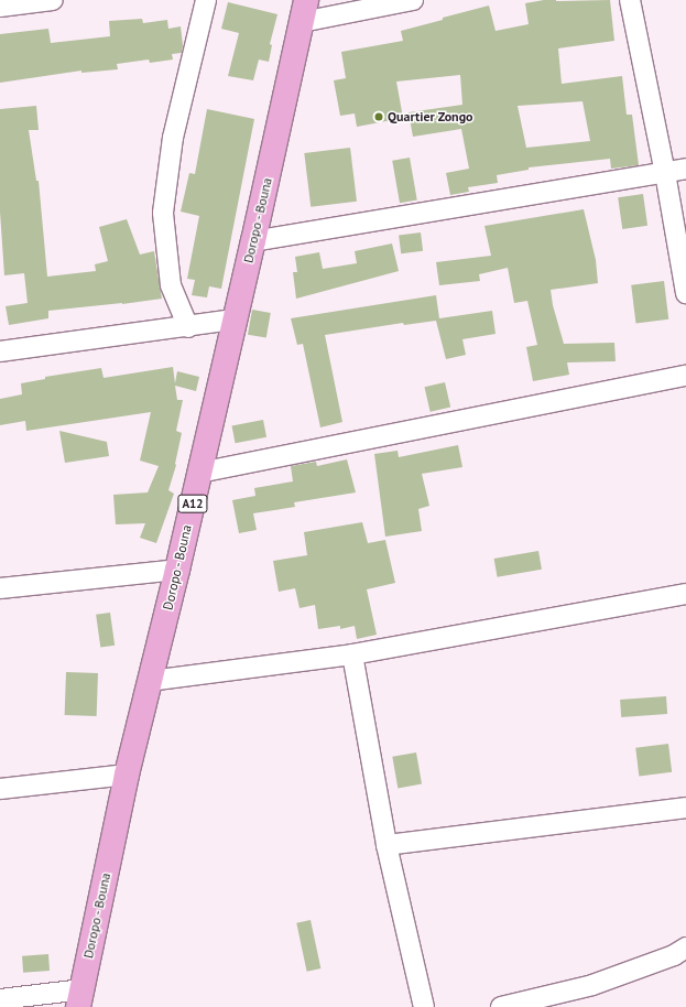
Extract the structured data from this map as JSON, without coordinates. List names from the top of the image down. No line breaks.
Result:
{"streets":{"main road":["Doropo - Bouna","A12"]},"places":["Quartier Zongo"]}
